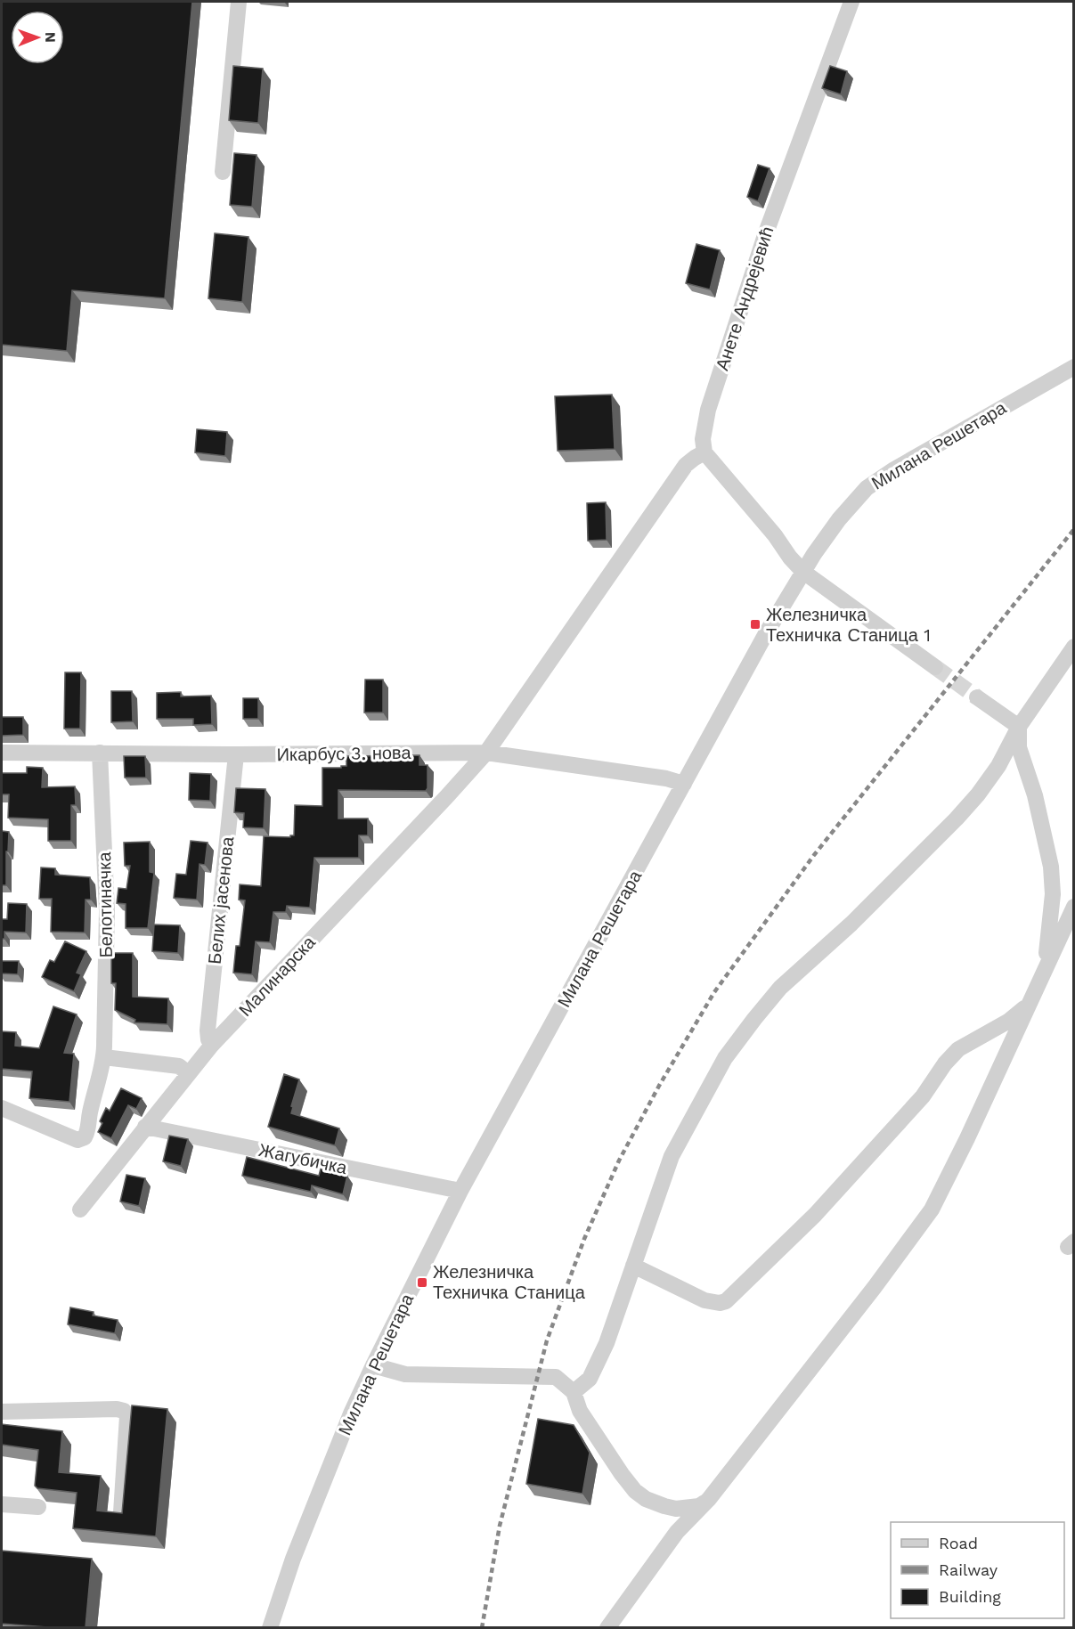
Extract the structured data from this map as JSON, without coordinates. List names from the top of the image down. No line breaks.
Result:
{"streets":{"street":["Анете Андрејевић","Милана Решетара","Икарбус 3. нова","Белих јасенова","Белотиначка","Малинарска","Жагубичка"]},"crossings":[["Анете Андрејевић","Малинарска"],["Милана Решетара","Икарбус 3. нова"],["Милана Решетара","Жагубичка"],["Икарбус 3. нова","Белих јасенова"],["Икарбус 3. нова","Белотиначка"],["Икарбус 3. нова","Малинарска"],["Белих јасенова","Малинарска"],["Малинарска","Жагубичка"]],"places":{"transit":["Железничка Техничка Станица 1","Железничка Техничка Станица"]},"legend":["Road","Railway","Building"],"north":"right"}
